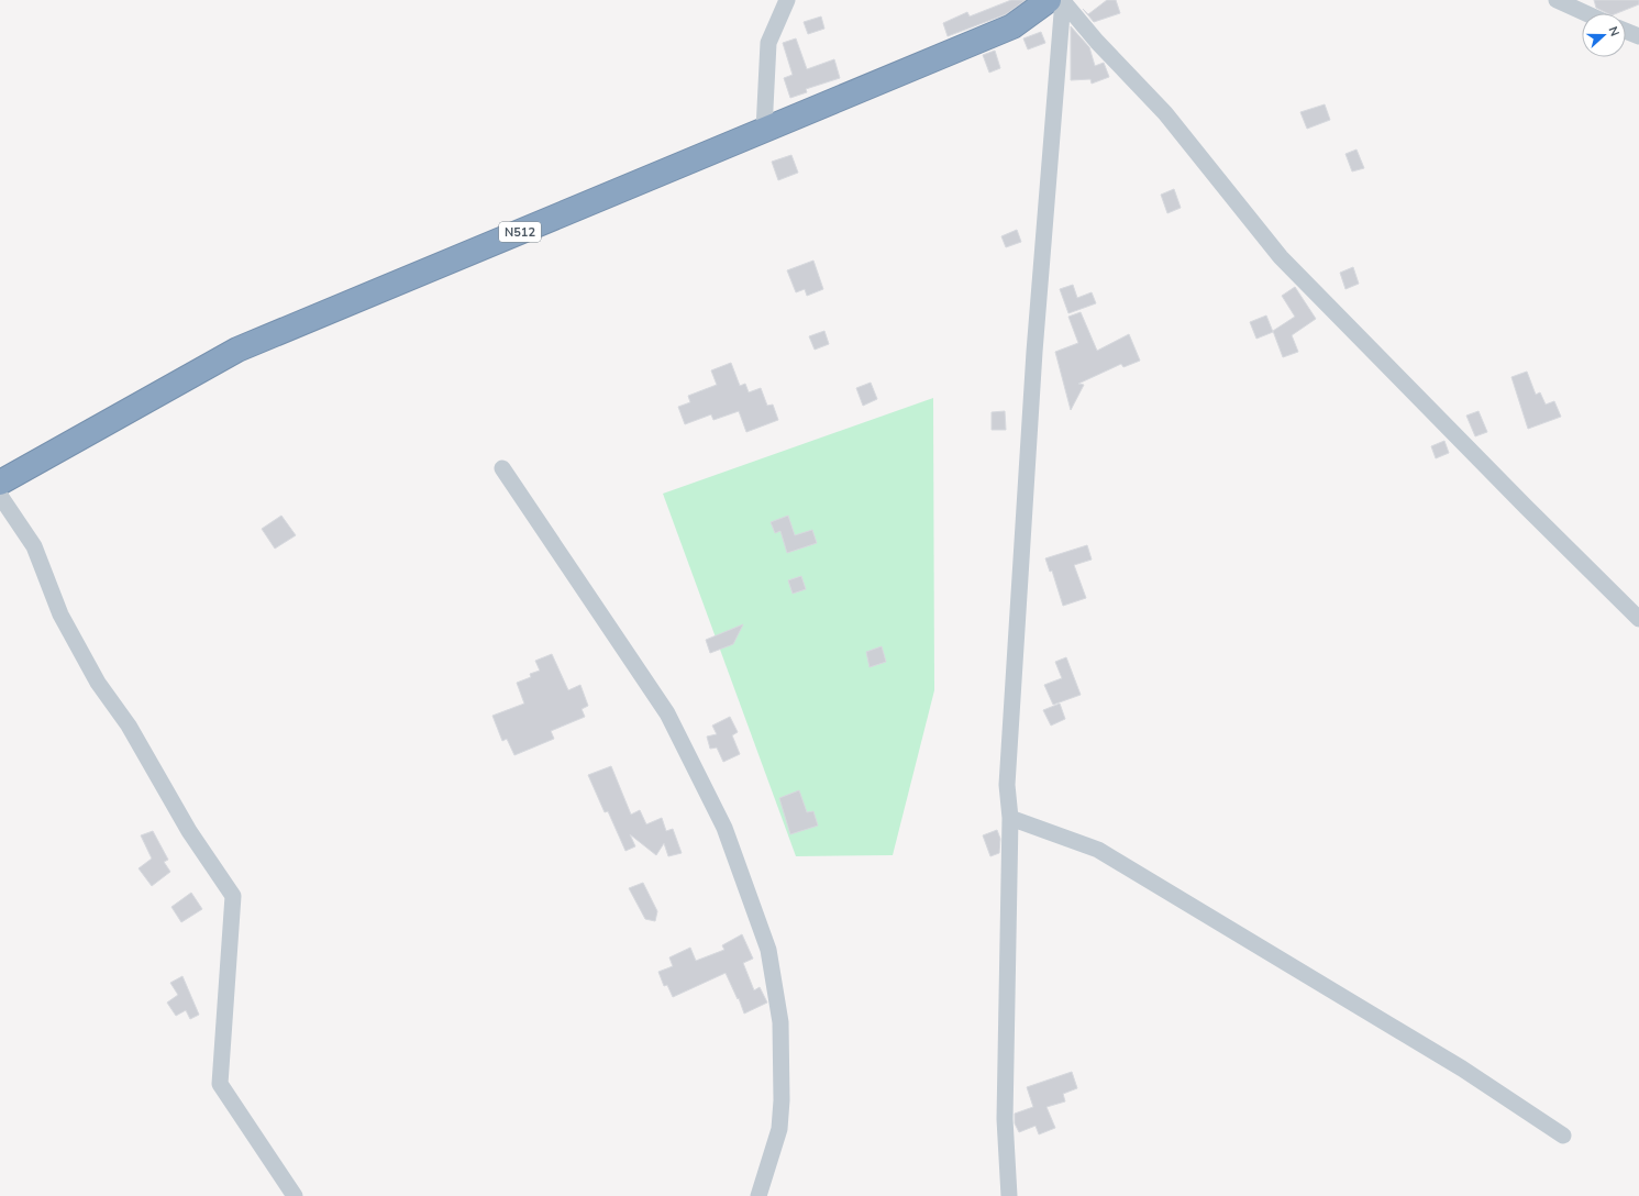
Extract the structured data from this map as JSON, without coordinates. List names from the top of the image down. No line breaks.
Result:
{"streets":{"highway":["N512"]},"north":"right"}
